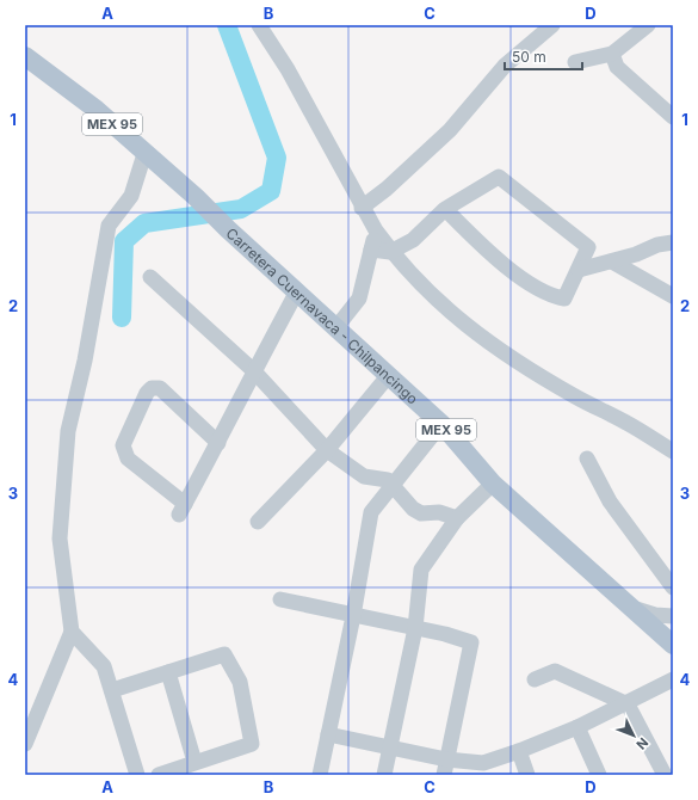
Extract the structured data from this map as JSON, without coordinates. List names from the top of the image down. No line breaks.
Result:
{"streets":{"main road":["MEX 95","Carretera Cuernavaca - Chilpancingo"]},"scale_bar":"50 m","north":"bottom right","grid":{"columns":["A","B","C","D"],"rows":["1","2","3","4"]}}
